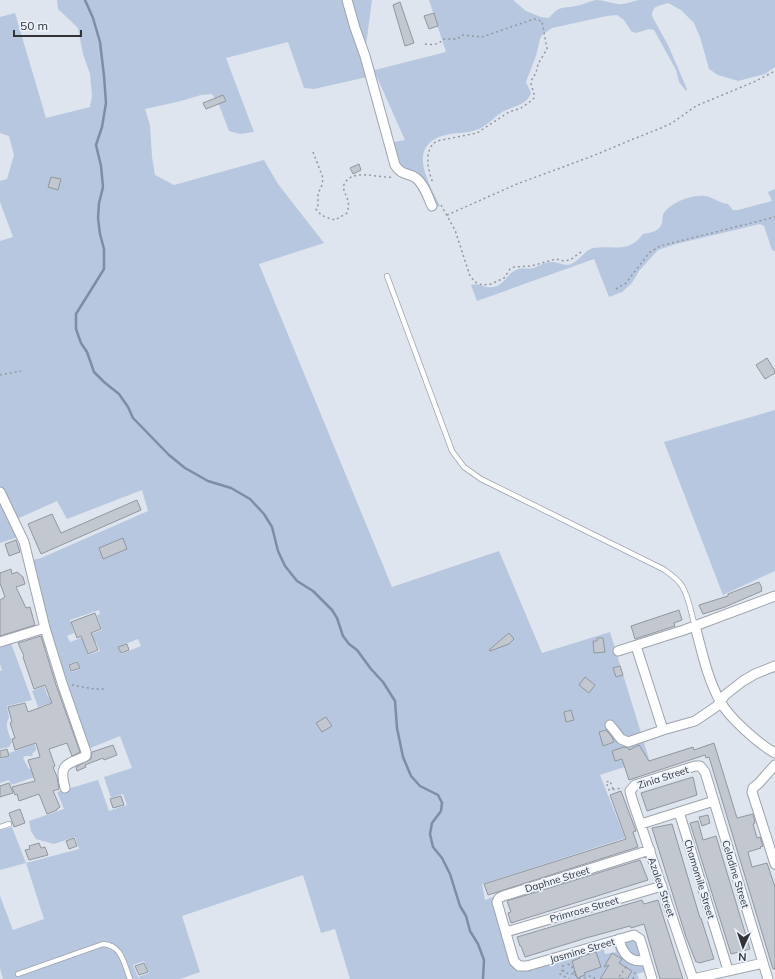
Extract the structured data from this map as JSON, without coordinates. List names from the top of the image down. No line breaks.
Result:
{"streets":{"street":["Zinia Street","Celadine Street","Daphne Street","Chamomile Street","Azalea Street","Primrose Street","Jasmine Street"]},"crossings":[["Zinia Street","Celadine Street"],["Zinia Street","Azalea Street"],["Daphne Street","Azalea Street"],["Daphne Street","Primrose Street"],["Daphne Street","Jasmine Street"],["Azalea Street","Primrose Street"],["Primrose Street","Jasmine Street"]],"scale_bar":"50 m","north":"bottom"}
